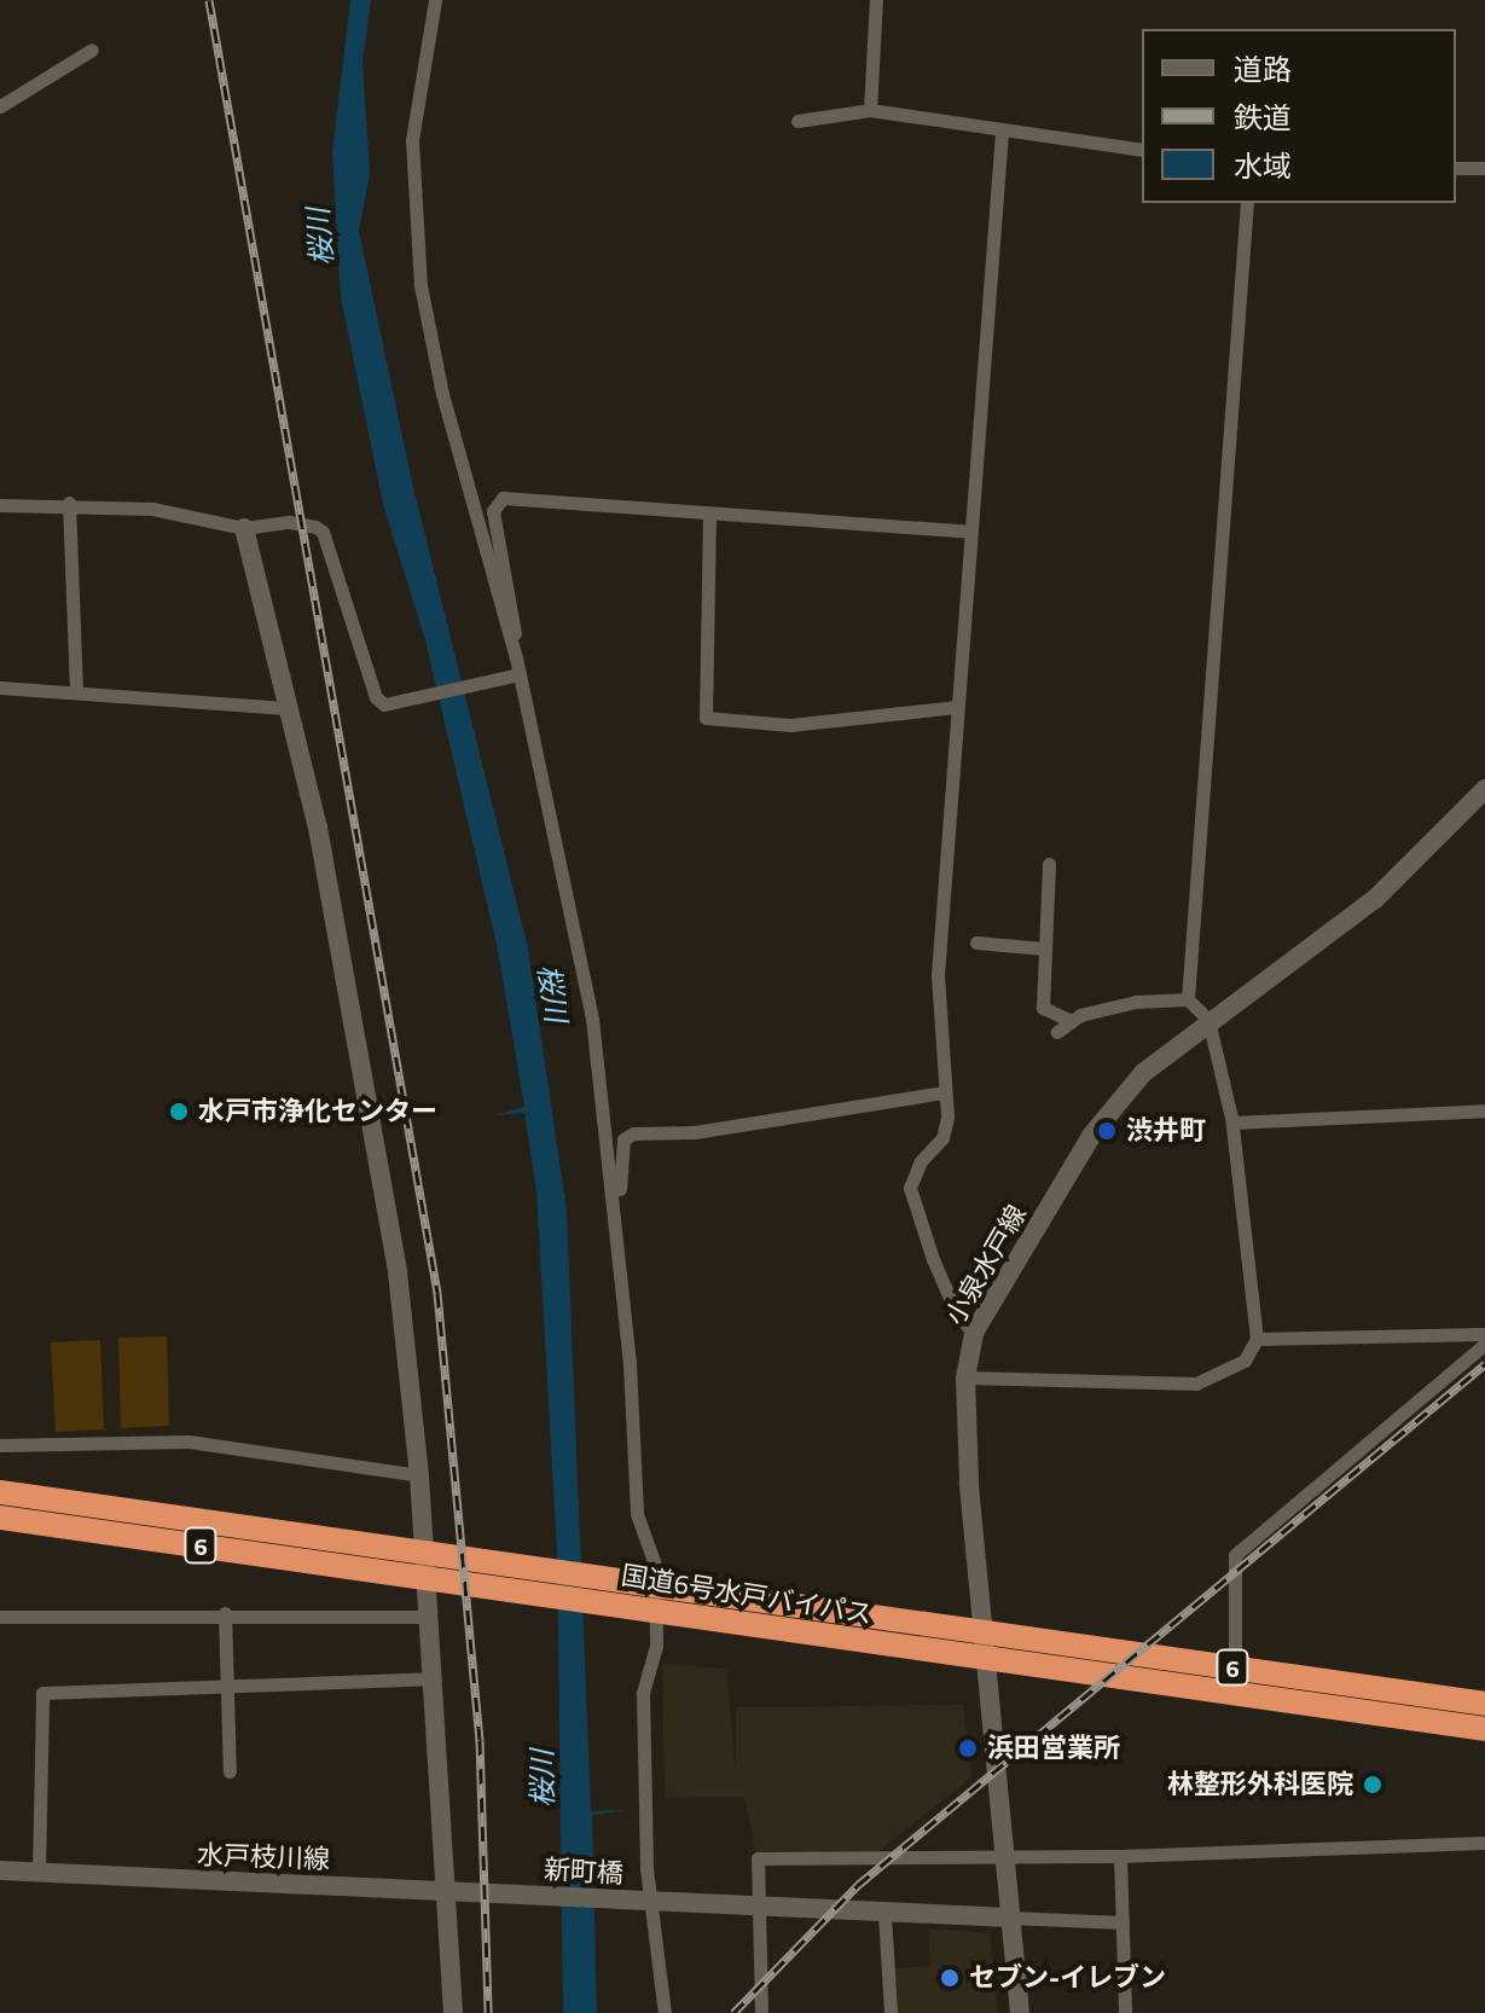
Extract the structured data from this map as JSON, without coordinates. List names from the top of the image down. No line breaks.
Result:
{"streets":{"highway":["6","国道6号水戸バイパス"],"main road":["小泉水戸線","水戸枝川線","新町橋"]},"crossings":[["小泉水戸線","国道6号水戸バイパス"],["水戸枝川線","新町橋"]],"water":["桜川"],"places":["水戸市浄化センター","渋井町","浜田営業所","林整形外科医院","セブン-イレブン"],"legend":["道路","鉄道","水域"]}
